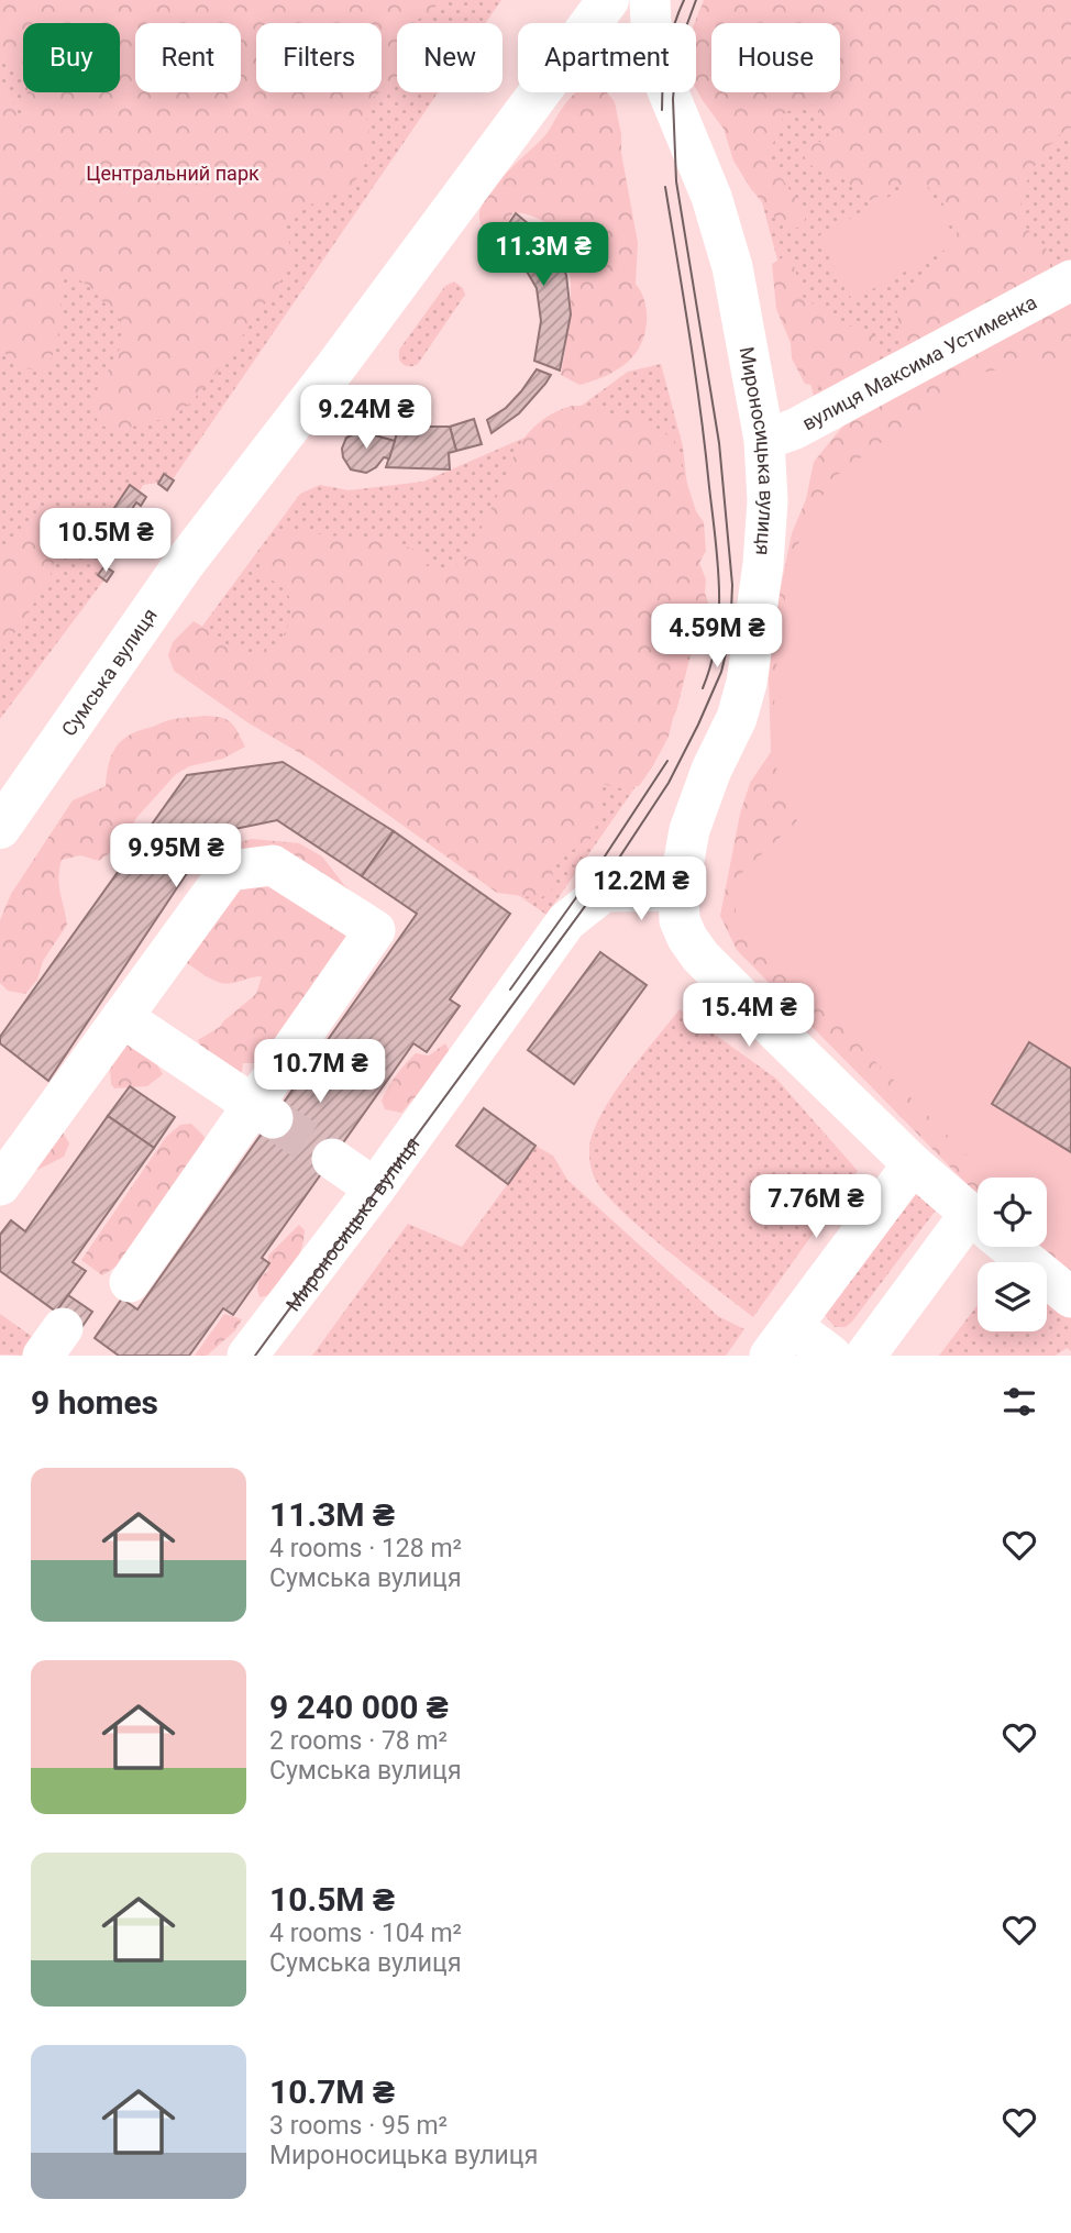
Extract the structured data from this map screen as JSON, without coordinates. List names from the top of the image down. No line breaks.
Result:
{"streets":{"main road":["Сумська вулиця"],"street":["вулиця Максима Устименка","Мироносицька вулиця"]},"crossings":[["вулиця Максима Устименка","Мироносицька вулиця"]],"parks":["Центральний парк"],"page":{"chip":["Buy","Rent","Filters","New","Apartment","House"],"price":["11.3M ₴","9.24M ₴","10.5M ₴","4.59M ₴","9.95M ₴","12.2M ₴","15.4M ₴","10.7M ₴","7.76M ₴"],"heading":"9 homes","list":[{"name":"11.3M ₴","note":"4 rooms · 128 m² · Сумська вулиця"},{"name":"9 240 000 ₴","note":"2 rooms · 78 m² · Сумська вулиця"},{"name":"10.5M ₴","note":"4 rooms · 104 m² · Сумська вулиця"},{"name":"10.7M ₴","note":"3 rooms · 95 m² · Мироносицька вулиця"}]}}
